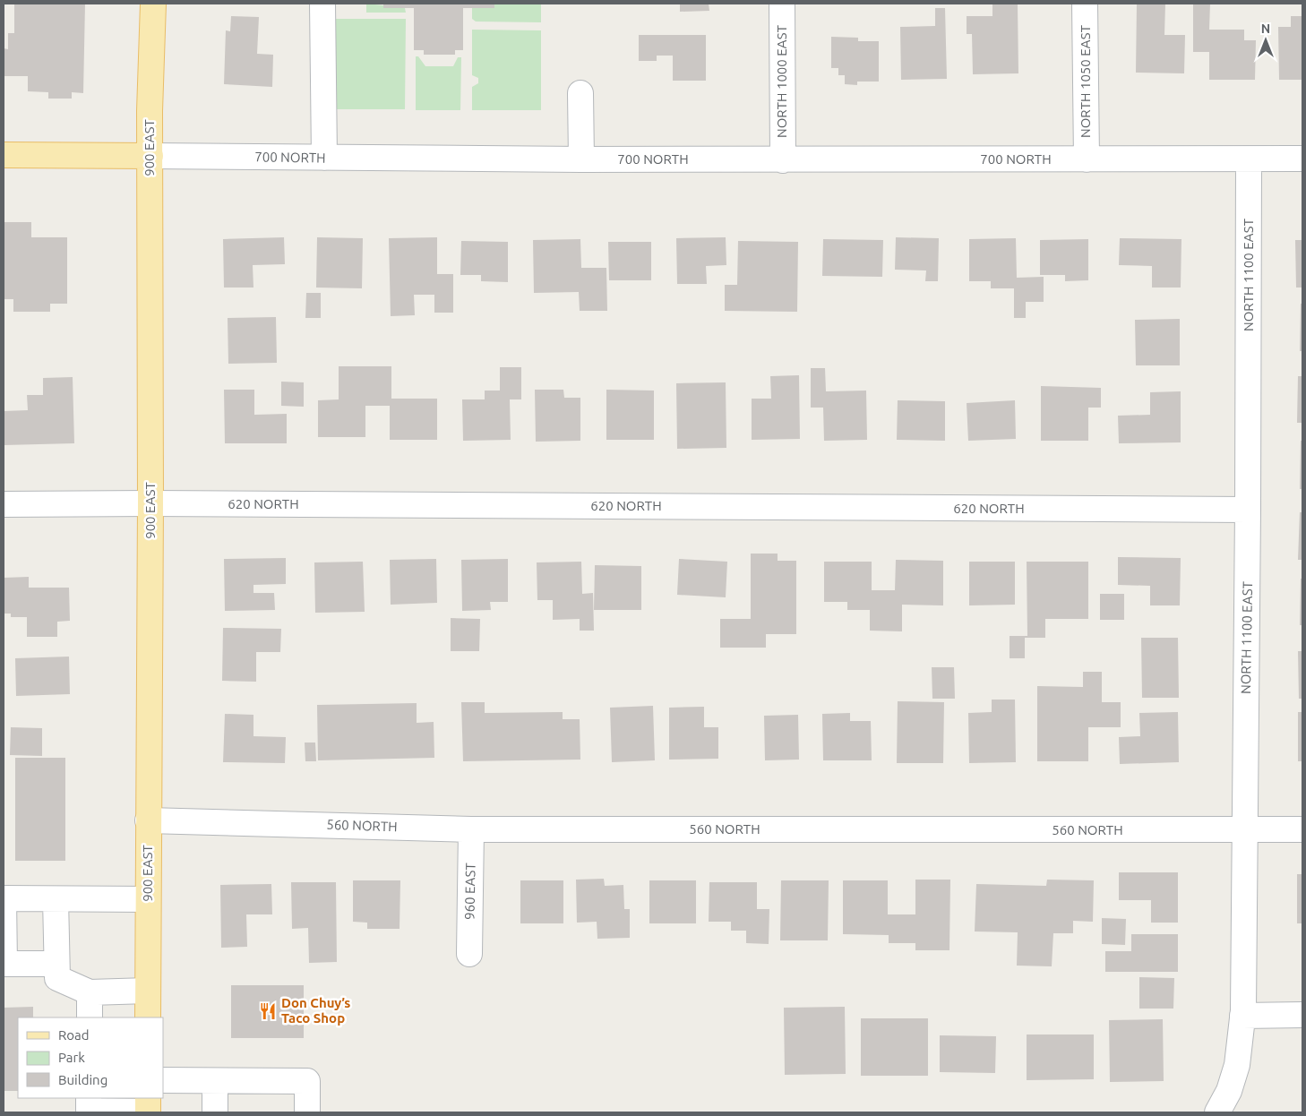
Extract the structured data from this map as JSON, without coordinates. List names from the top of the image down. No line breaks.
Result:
{"streets":{"main road":["900 EAST","700 NORTH"],"street":["NORTH 1000 EAST","NORTH 1050 EAST","NORTH 1100 EAST","620 NORTH","560 NORTH","960 EAST"]},"crossings":[["NORTH 1000 EAST","700 NORTH"],["NORTH 1050 EAST","700 NORTH"],["900 EAST","700 NORTH"],["900 EAST","620 NORTH"],["900 EAST","560 NORTH"],["700 NORTH","NORTH 1100 EAST"],["NORTH 1100 EAST","620 NORTH"],["NORTH 1100 EAST","560 NORTH"],["560 NORTH","960 EAST"]],"places":{"restaurant":["Don Chuy’s Taco Shop"]},"legend":["Road","Park","Building"],"north":"top"}
